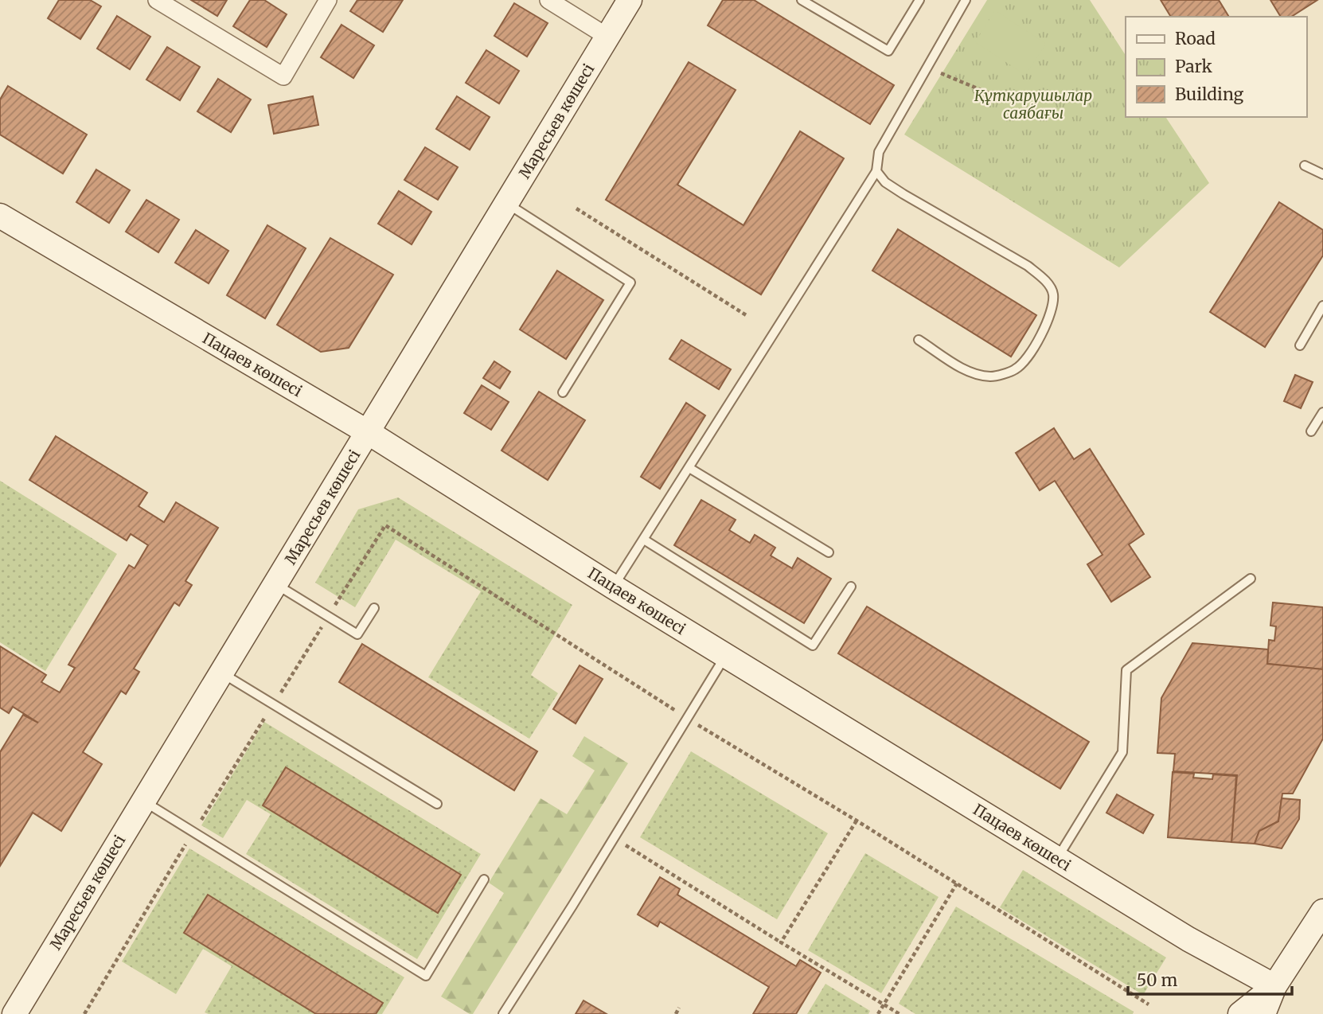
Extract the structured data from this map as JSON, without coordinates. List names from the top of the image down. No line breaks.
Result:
{"streets":{"main road":["Маресьев көшесі","Пацаев көшесі"]},"crossings":[["Маресьев көшесі","Пацаев көшесі"]],"parks":["Құтқарушылар саябағы"],"legend":["Road","Park","Building"],"scale_bar":"50 m"}
